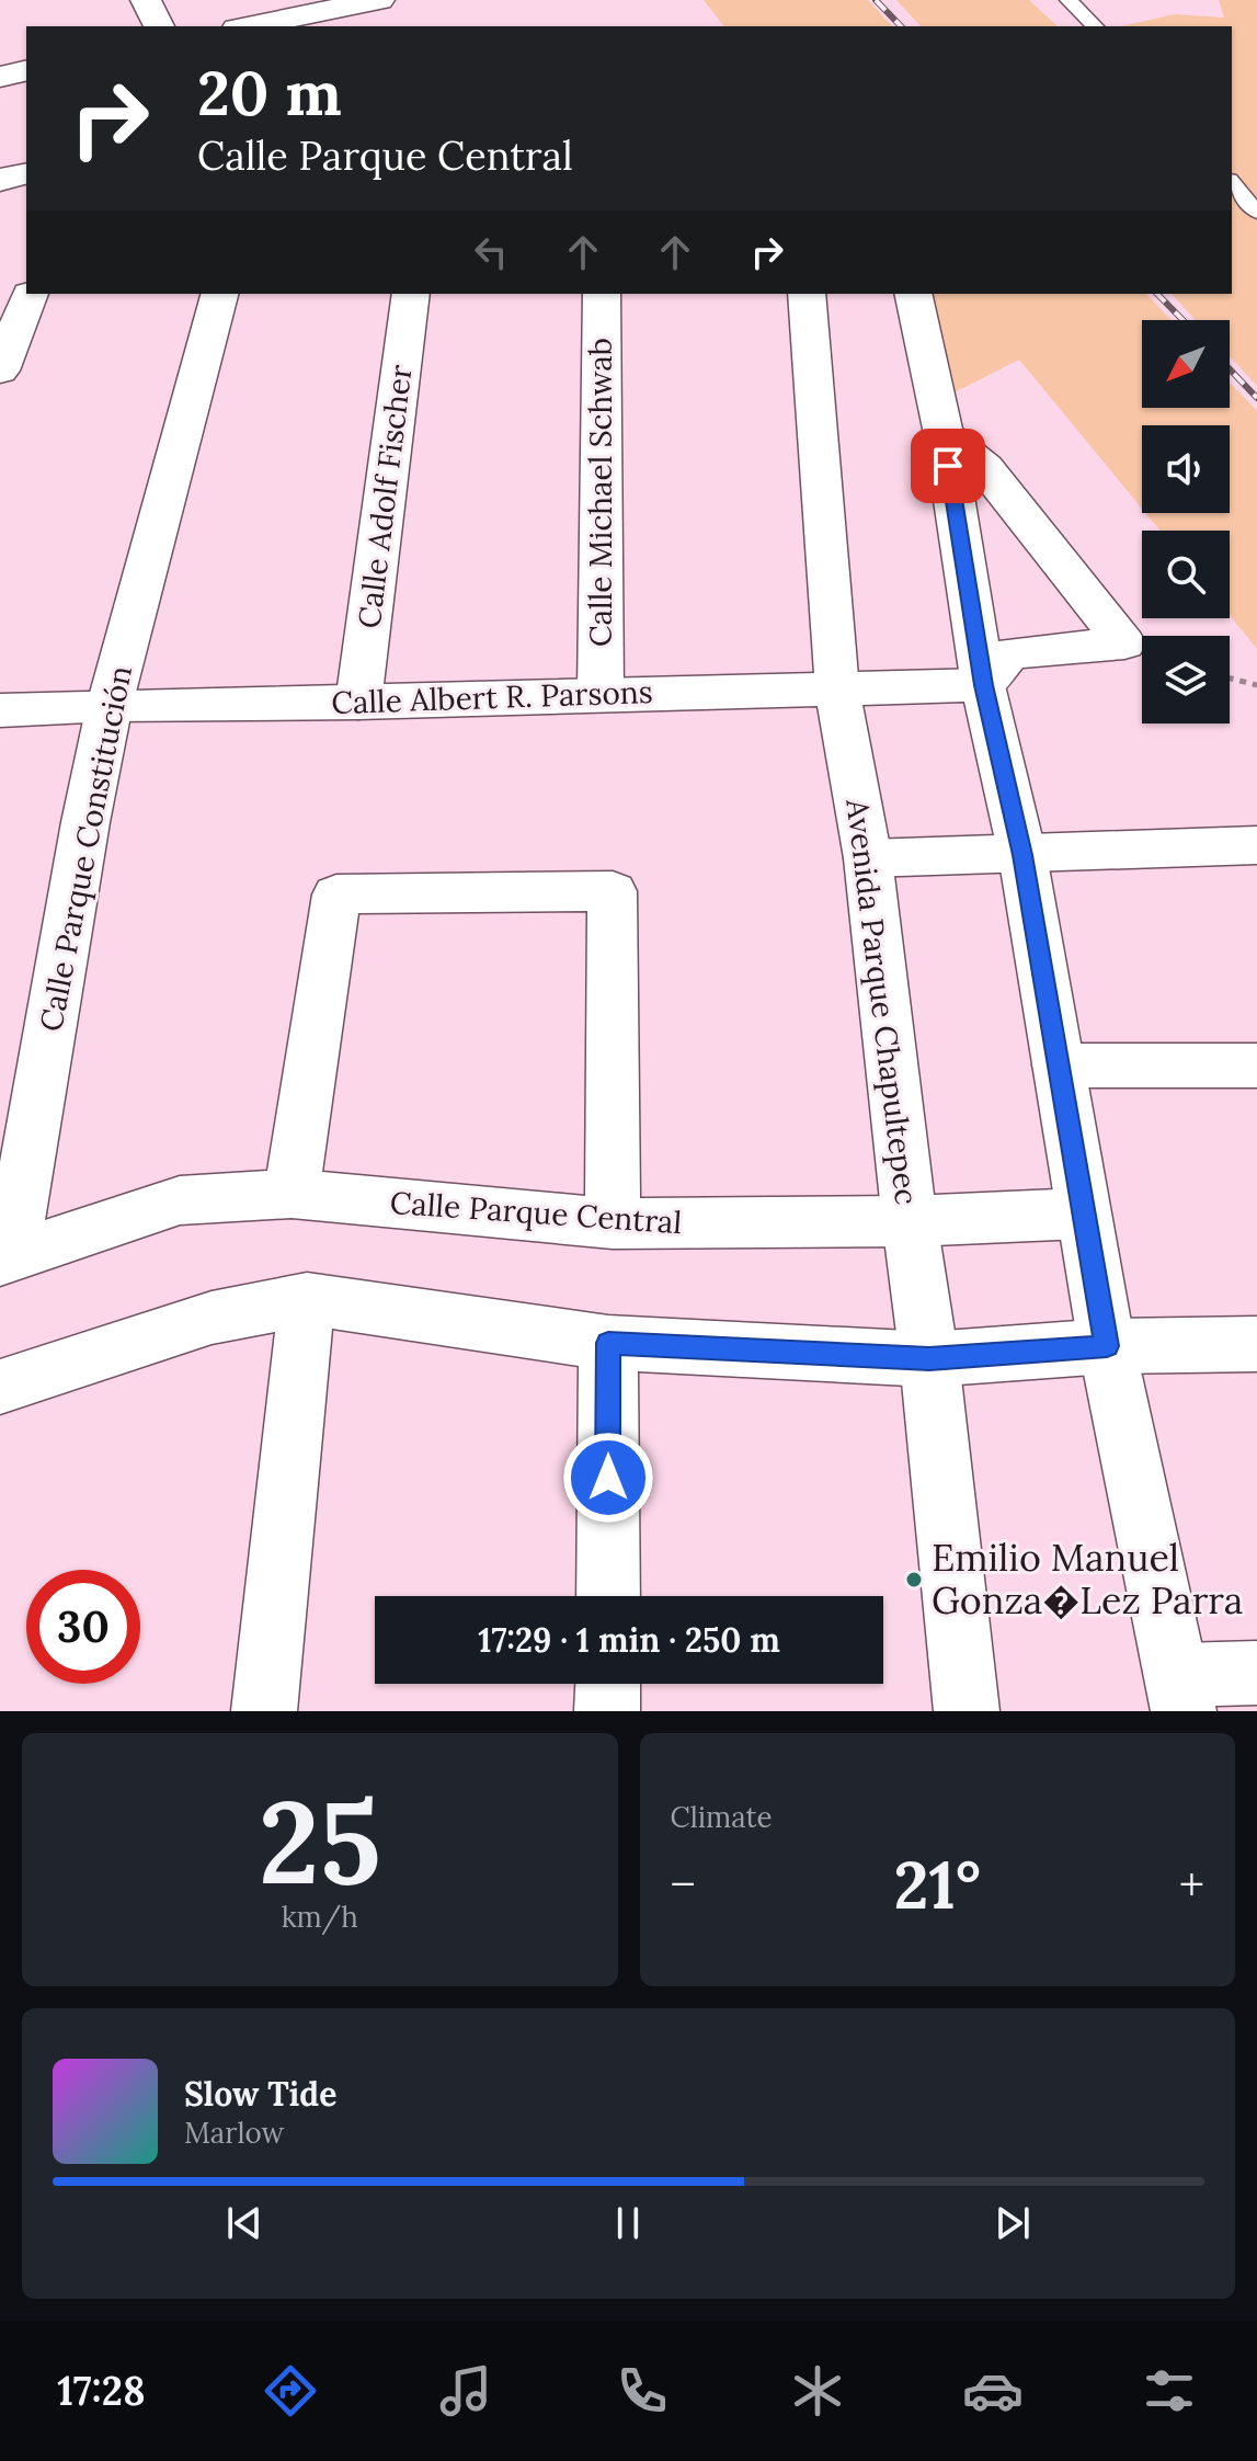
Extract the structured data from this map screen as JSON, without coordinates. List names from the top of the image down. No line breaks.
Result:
{"streets":{"street":["Calle Michael Schwab","Calle Adolf Fischer","Calle Albert R. Parsons","Calle Parque Constitución","Avenida Parque Chapultepec","Calle Parque Central"]},"crossings":[["Calle Michael Schwab","Calle Albert R. Parsons"],["Calle Adolf Fischer","Calle Albert R. Parsons"],["Calle Albert R. Parsons","Calle Parque Constitución"],["Calle Albert R. Parsons","Avenida Parque Chapultepec"],["Calle Parque Constitución","Calle Parque Central"],["Avenida Parque Chapultepec","Calle Parque Central"]],"places":["Emilio Manuel Gonza�Lez Parra"],"north":"bottom left","page":{"turn":["20 m","Calle Parque Central"],"limit":"30","trip":"17:29 · 1 min · 250 m","tile":[["25","km/h"],"Climate"],"heat":["−","21°","+"],"song":["Slow Tide","Marlow"],"tabs":"17:28"}}
